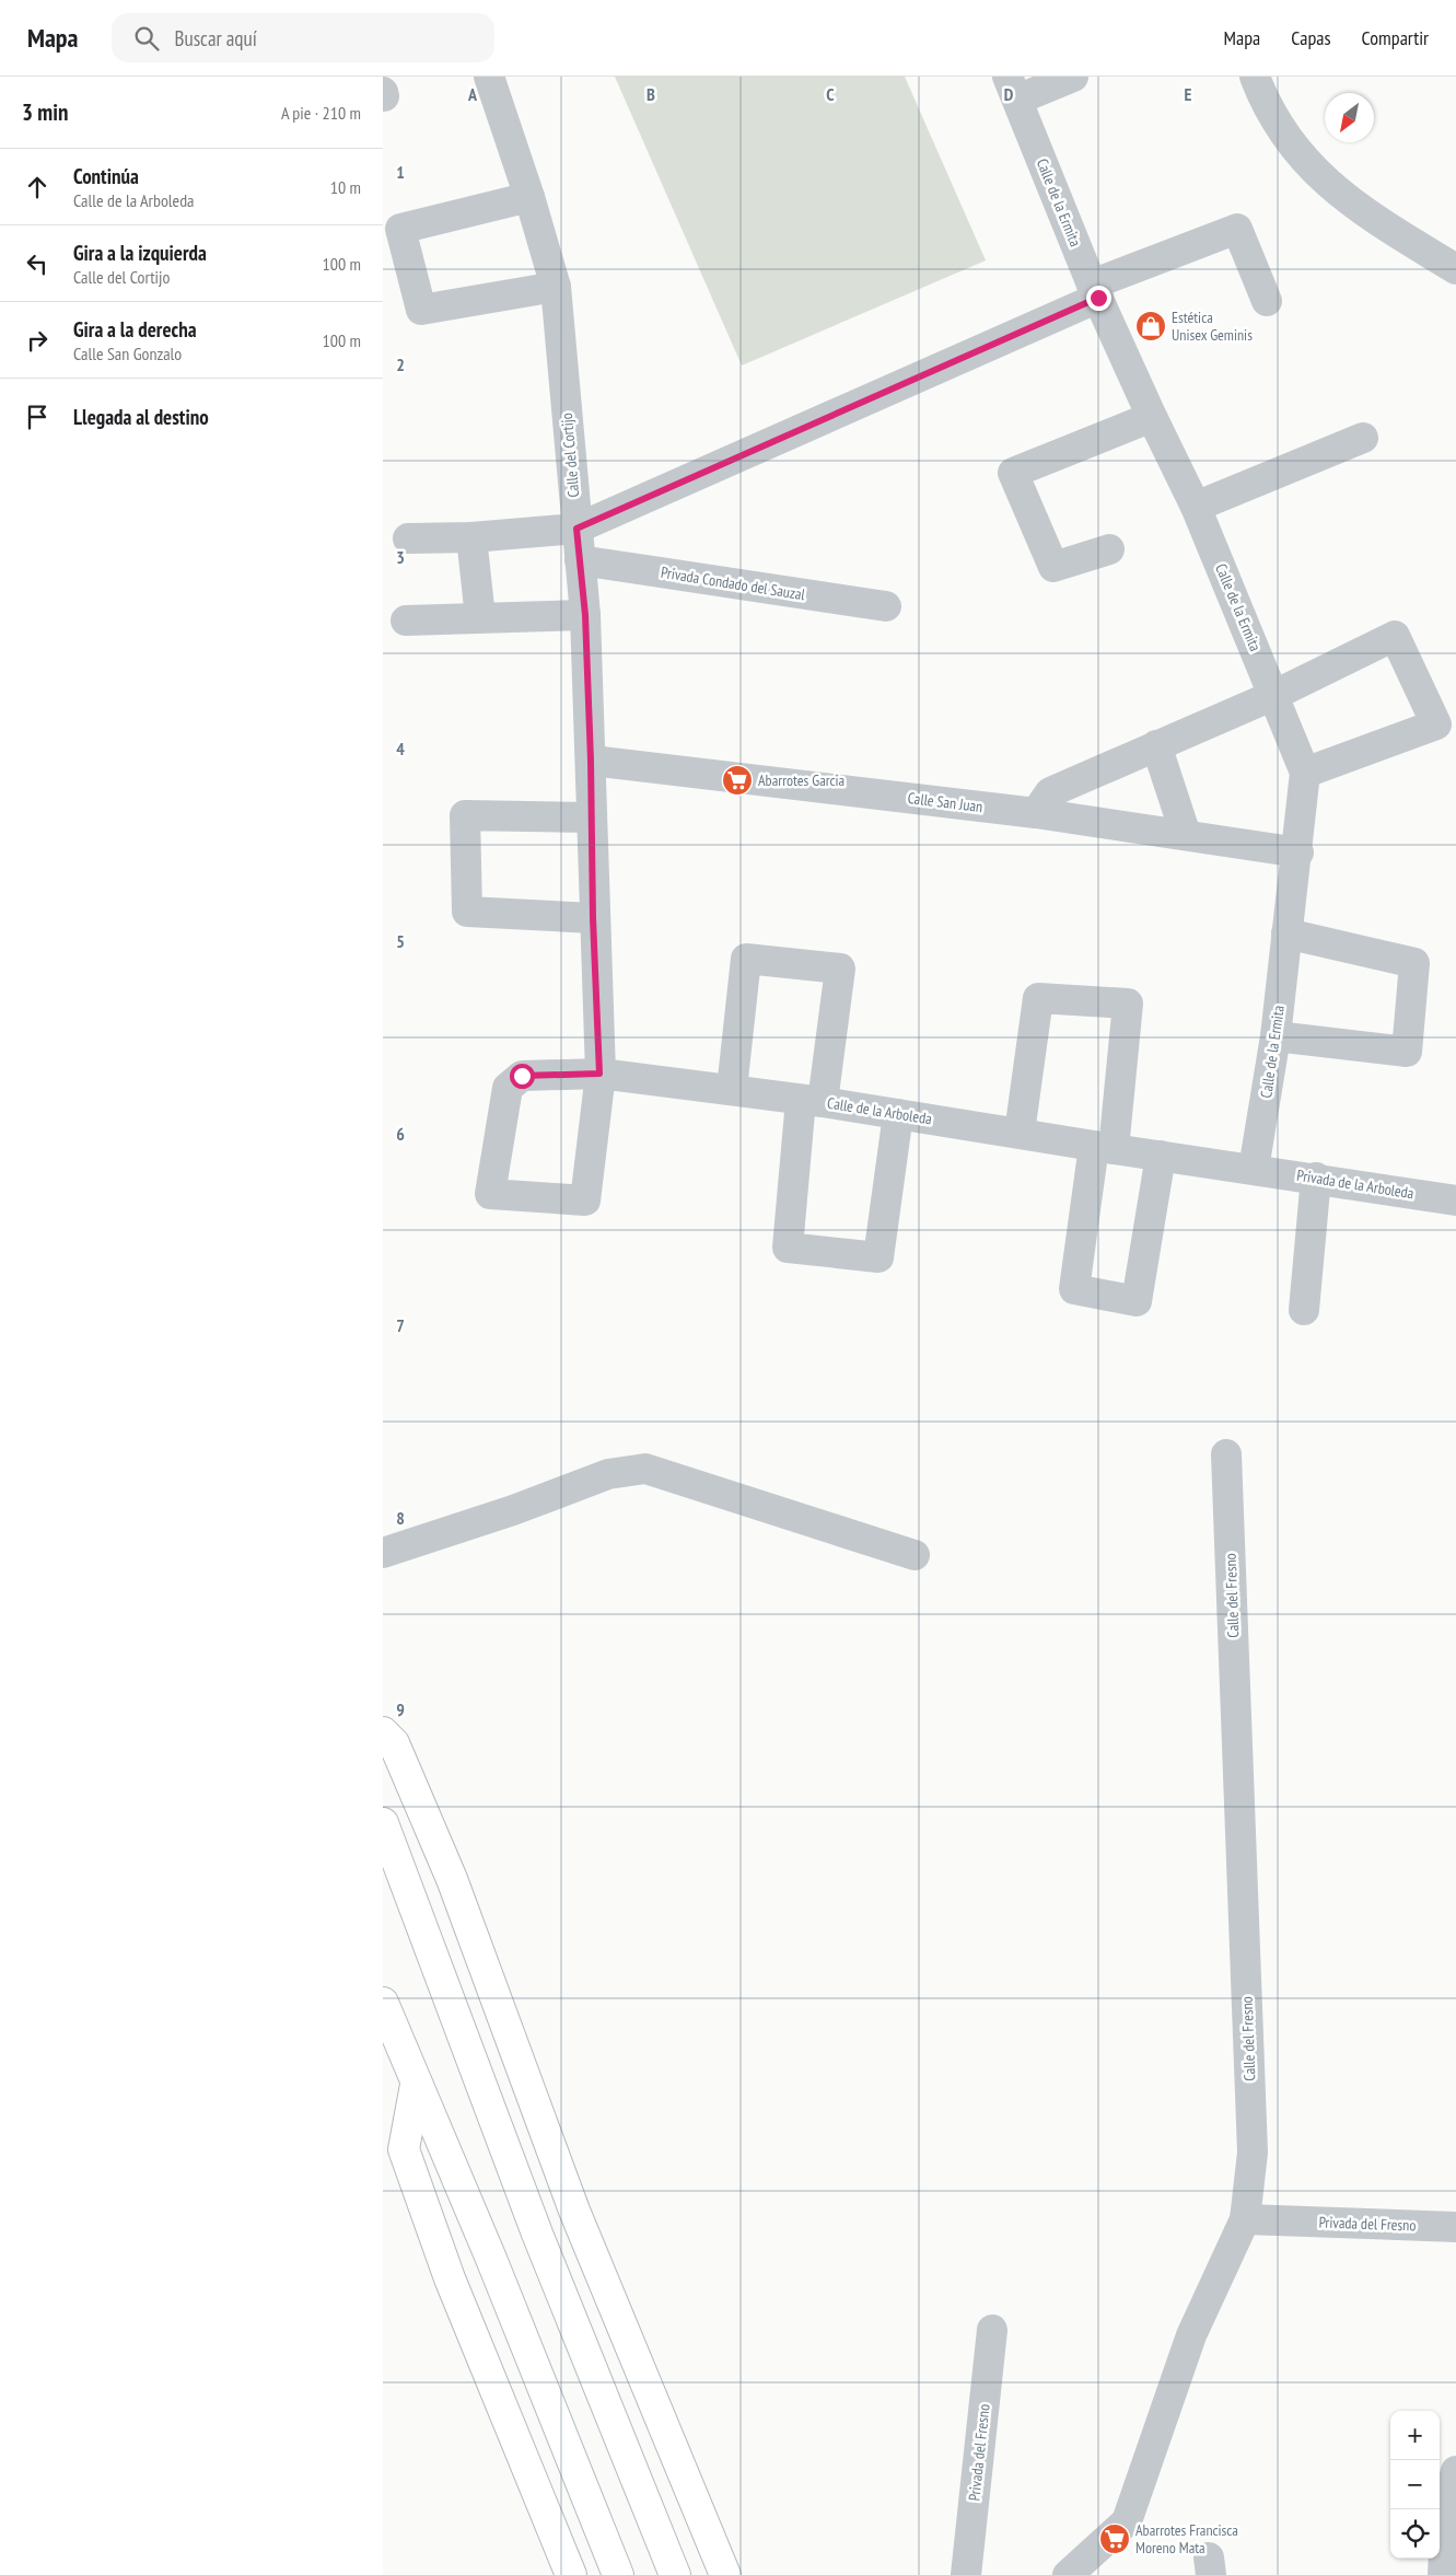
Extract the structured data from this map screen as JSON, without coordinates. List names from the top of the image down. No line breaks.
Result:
{"streets":{"street":["Calle de la Ermita","Calle del Cortijo","Privada Condado del Sauzal","Calle San Juan","Calle de la Arboleda","Privada de la Arboleda","Calle del Fresno","Privada del Fresno"]},"crossings":[["Calle de la Ermita","Calle San Juan"],["Calle de la Ermita","Calle de la Arboleda"],["Calle de la Ermita","Privada de la Arboleda"],["Calle del Cortijo","Privada Condado del Sauzal"],["Calle del Cortijo","Calle San Juan"],["Calle del Cortijo","Calle de la Arboleda"],["Calle de la Arboleda","Privada de la Arboleda"],["Calle del Fresno","Privada del Fresno"]],"places":{"shop":["Estética Unisex Geminis"],"supermarket":["Abarrotes Garcia","Abarrotes Francisca Moreno Mata"]},"north":"bottom left","page":{"header":"Mapa","search":"Buscar aquí","nav":["Mapa","Capas","Compartir"],"heading":["3 min","A pie · 210 m"],"list":[["Continúa","Calle de la Arboleda","10 m"],["Gira a la izquierda","Calle del Cortijo","100 m"],["Gira a la derecha","Calle San Gonzalo","100 m"],"Llegada al destino"],"map_buttons":["+","−"]},"grid":{"columns":["A","B","C","D","E"],"rows":["1","2","3","4","5","6","7","8","9"]}}
